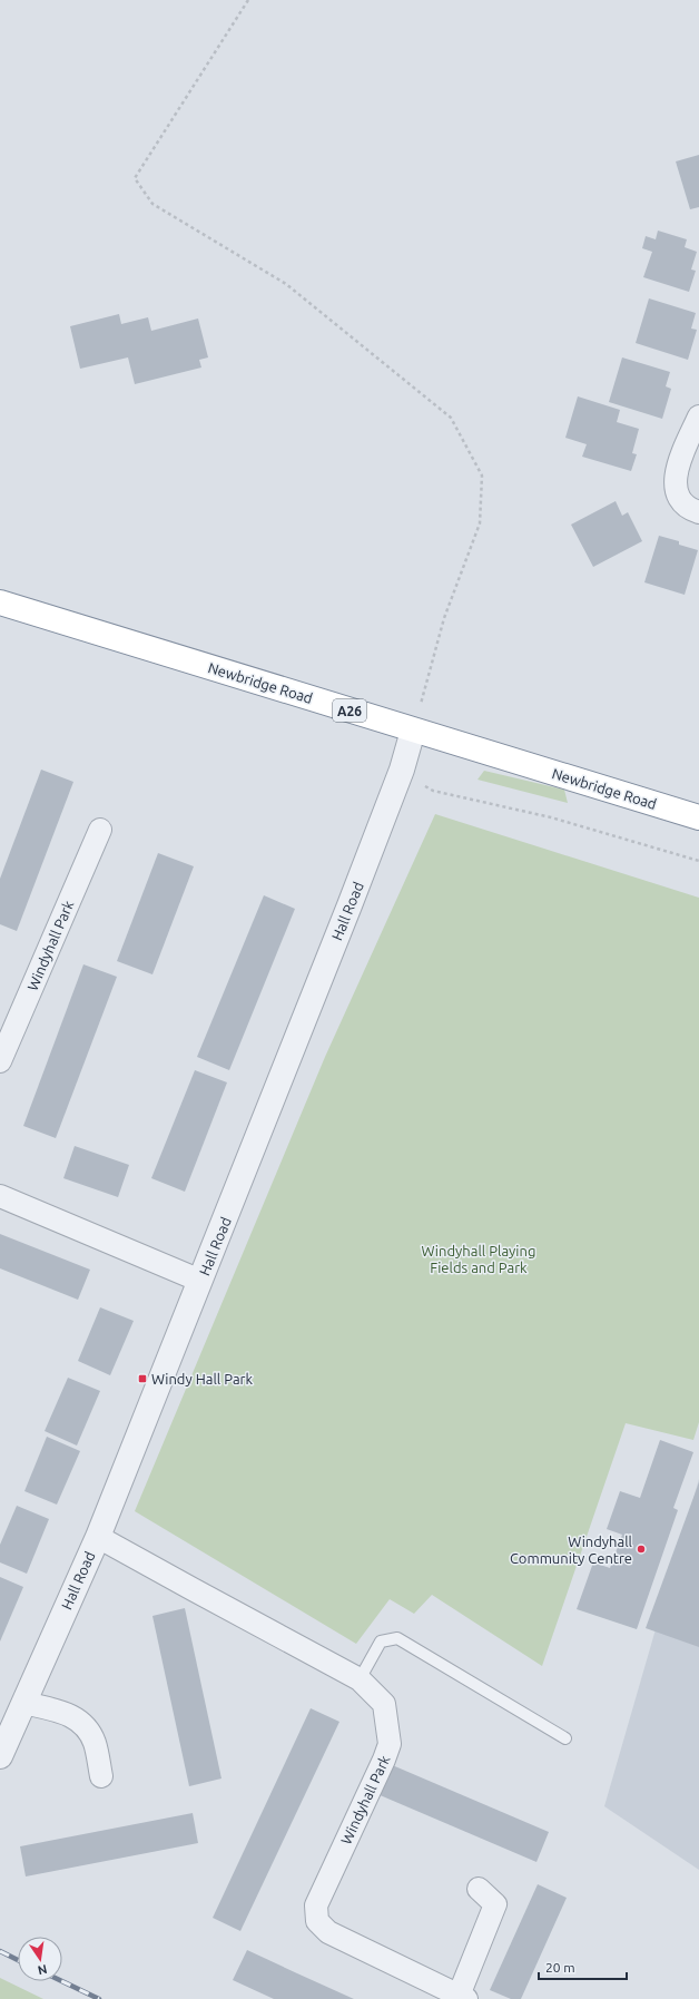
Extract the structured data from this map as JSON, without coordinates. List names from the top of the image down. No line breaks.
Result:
{"streets":{"highway":["Newbridge Road","A26"],"street":["Hall Road","Windyhall Park"]},"crossings":[["Newbridge Road","Hall Road"],["Hall Road","Windyhall Park"]],"parks":["Windyhall Playing Fields and Park"],"places":{"transit":["Windy Hall Park"],"other":["Windyhall Community Centre"]},"scale_bar":"20 m","north":"bottom"}
